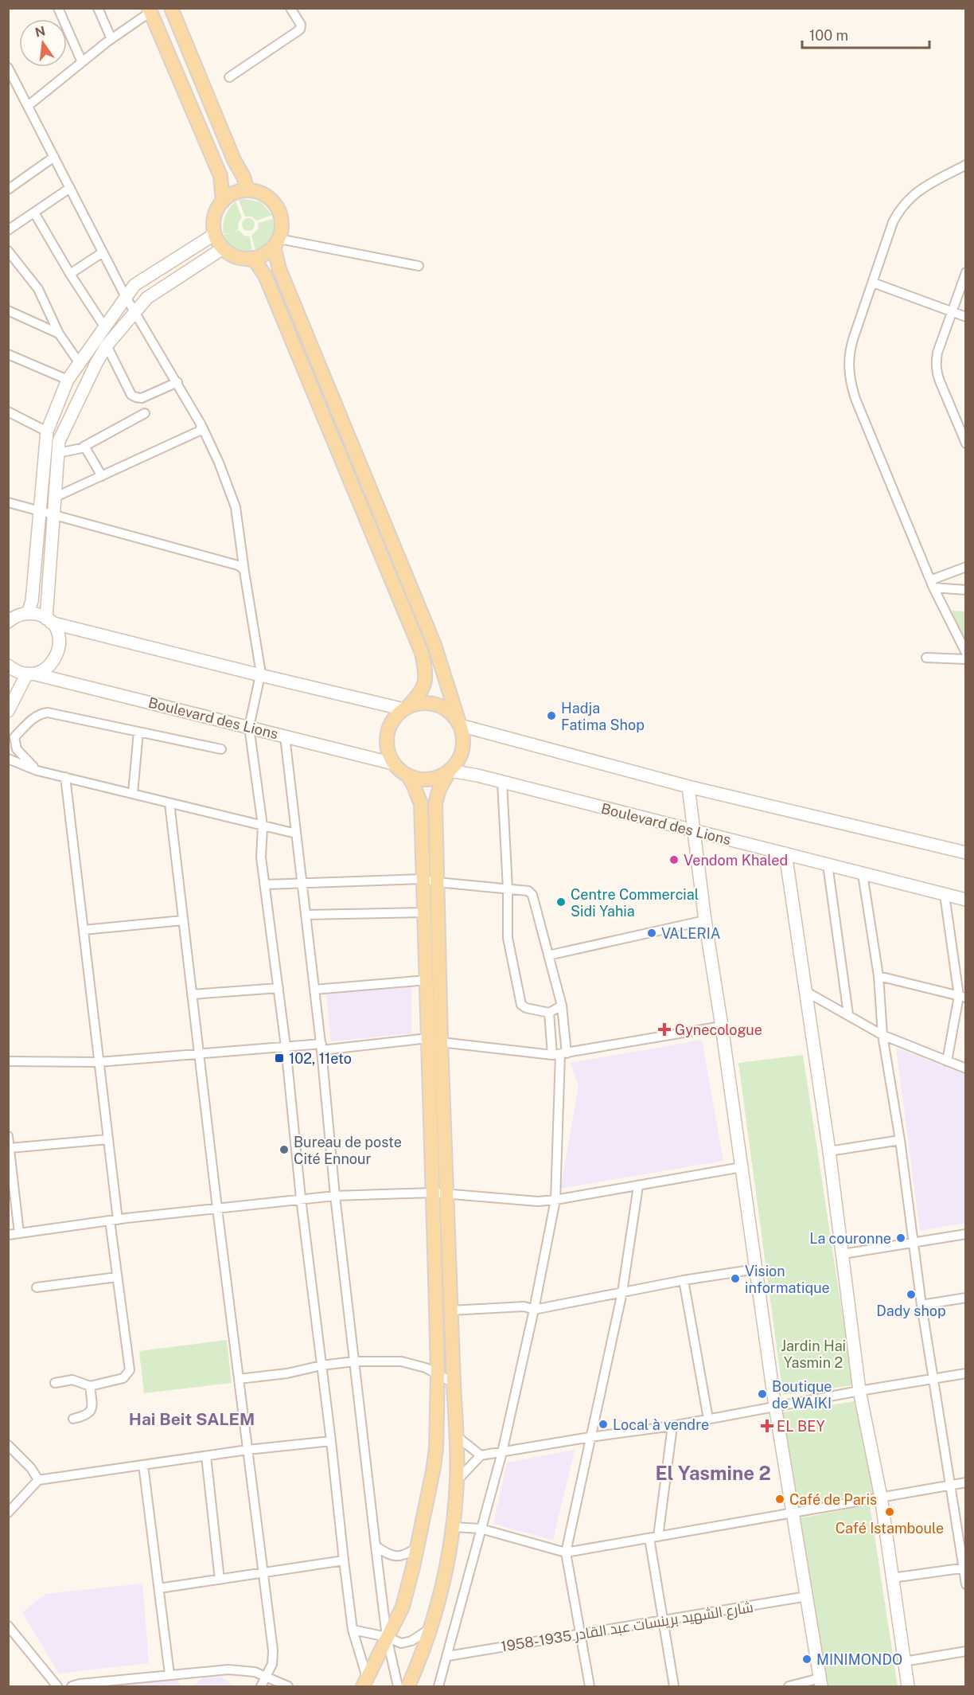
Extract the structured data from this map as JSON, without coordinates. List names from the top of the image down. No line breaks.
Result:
{"streets":{"main road":["Boulevard des Lions"],"street":["شارع الشهيد برينسات عبد القادر 1935-1958"]},"districts":["Hai Beit SALEM","El Yasmine 2"],"parks":["Jardin Hai Yasmin 2"],"places":{"other":["Hadja Fatima Shop","Vendom Khaled","Centre Commercial Sidi Yahia","VALERIA","Bureau de poste Cité Ennour","La couronne","Vision informatique","Dady shop","Boutique de WAIKI","Local à vendre","Café de Paris","Café Istamboule","MINIMONDO"],"health":["Gynecologue","EL BEY"],"transit":["102, 11eto"]},"scale_bar":"100 m","north":"top"}
